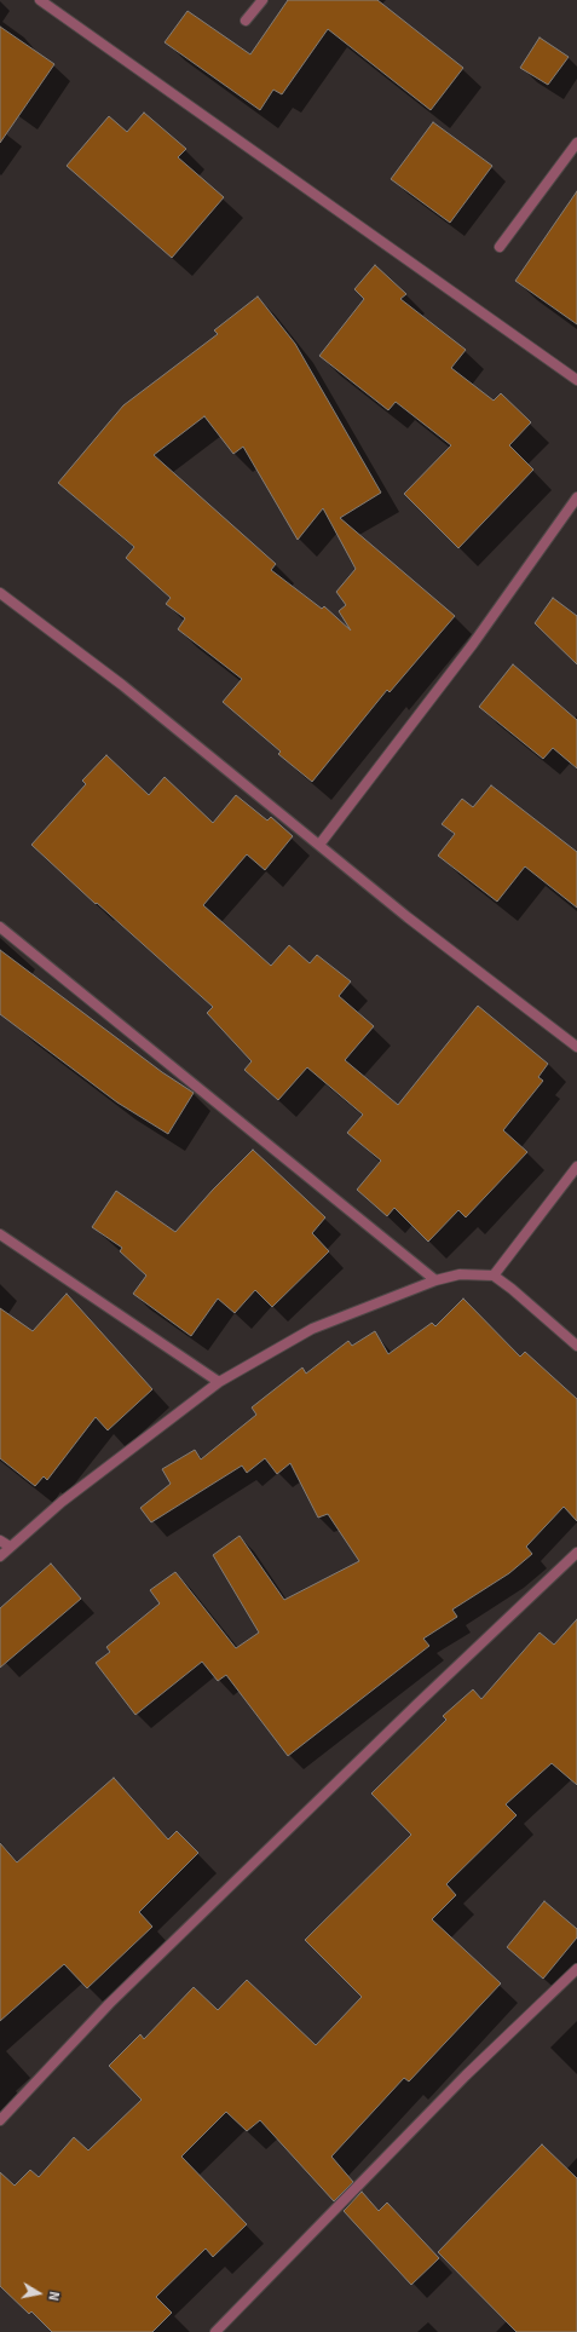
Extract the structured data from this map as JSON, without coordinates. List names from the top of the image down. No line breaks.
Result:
{"north":"right"}
